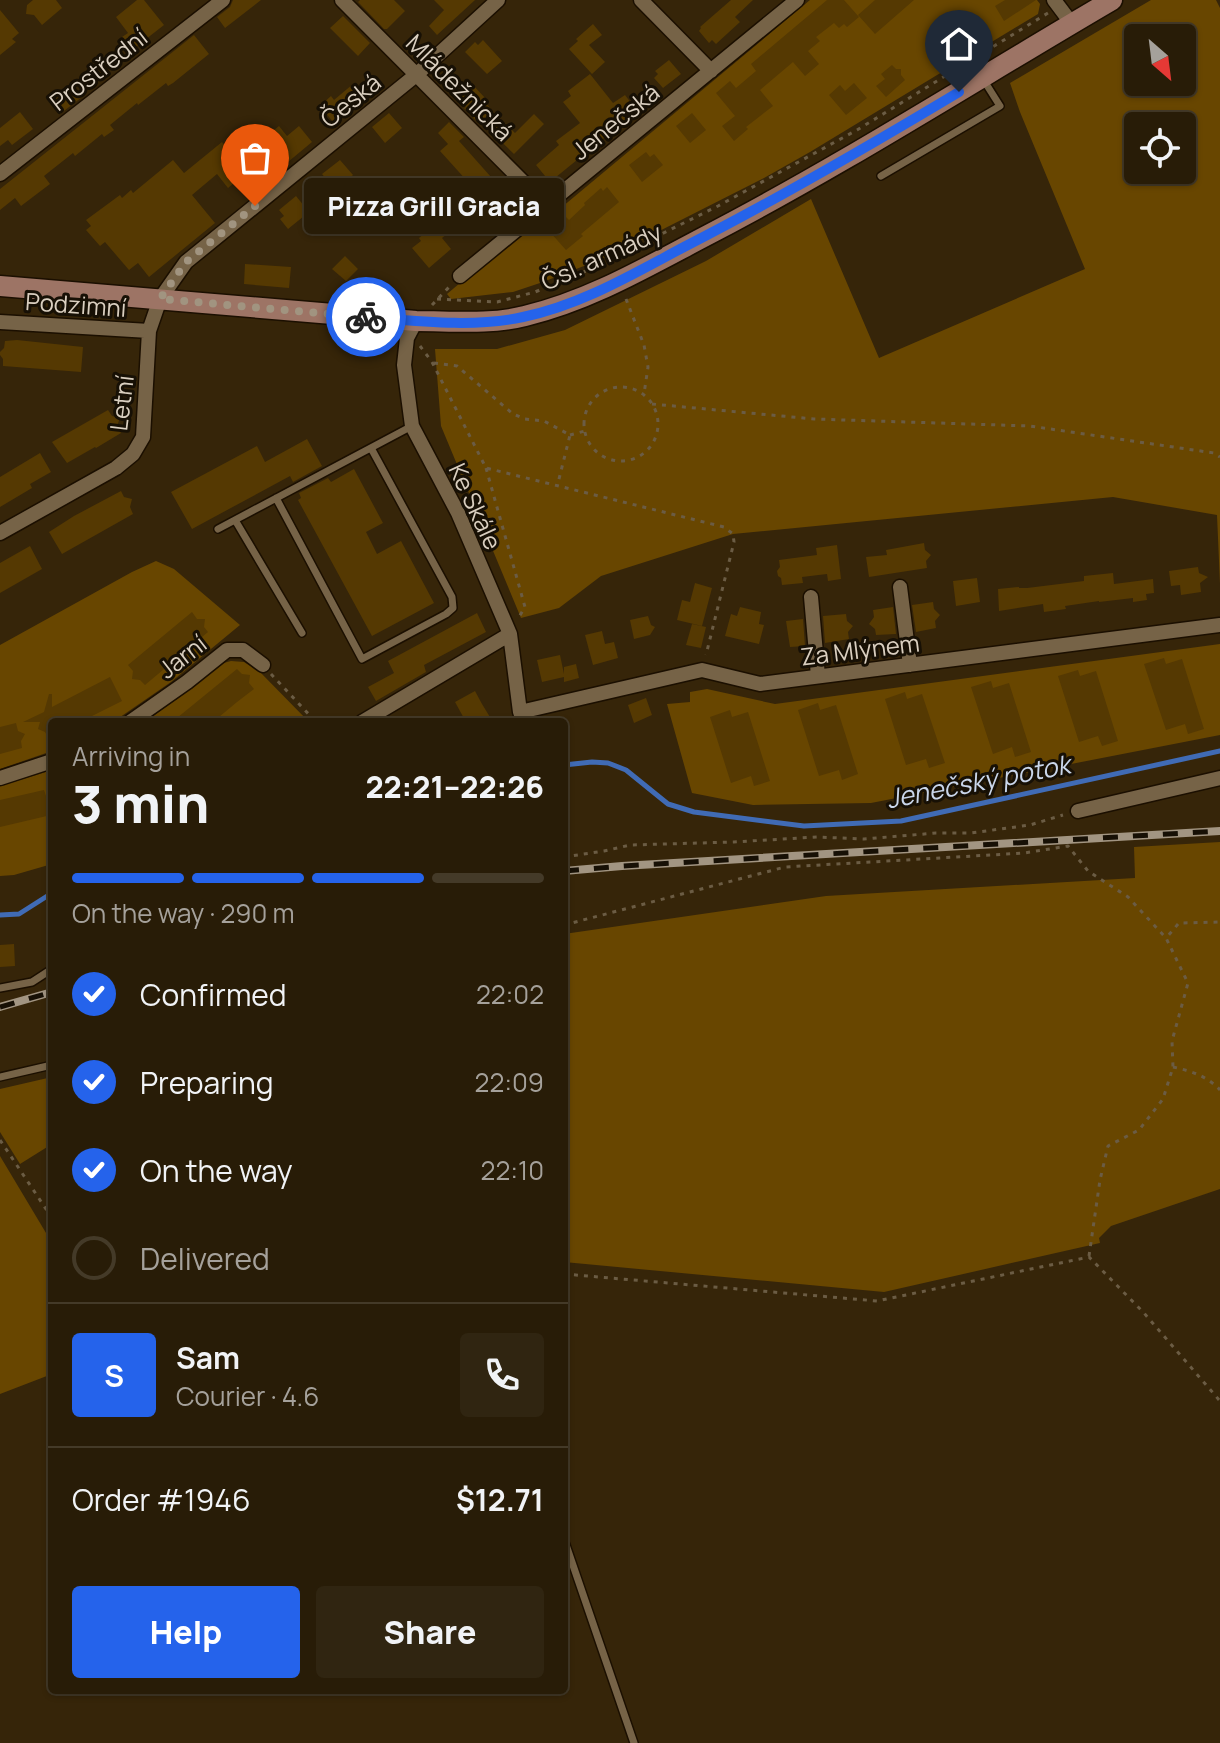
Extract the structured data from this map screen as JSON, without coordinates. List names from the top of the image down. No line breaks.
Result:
{"streets":{"main road":["Čsl. armády"],"street":["Prostřední","Mládežnická","Česká","Jenečská","Podzimní","Letní","Ke Skále","Za Mlýnem","Jarní"]},"crossings":[["Mládežnická","Česká"],["Mládežnická","Jenečská"],["Česká","Čsl. armády"],["Česká","Letní"],["Čsl. armády","Letní"],["Čsl. armády","Ke Skále"],["Podzimní","Letní"],["Ke Skále","Za Mlýnem"]],"water":["Jenečský potok"],"places":["Pizza Grill Gracia"],"north":"bottom right","page":{"bubble":"Pizza Grill Gracia","heading":["3 min","Arriving in","22:21–22:26"],"panel":["Sam","Courier · 4.6","Order #1946","$12.71"],"bar":"On the way · 290 m","list":[["Confirmed","22:02"],["Preparing","22:09"],["On the way","22:10"],"Delivered"],"round":"S","buttons":["Help","Share"]}}
